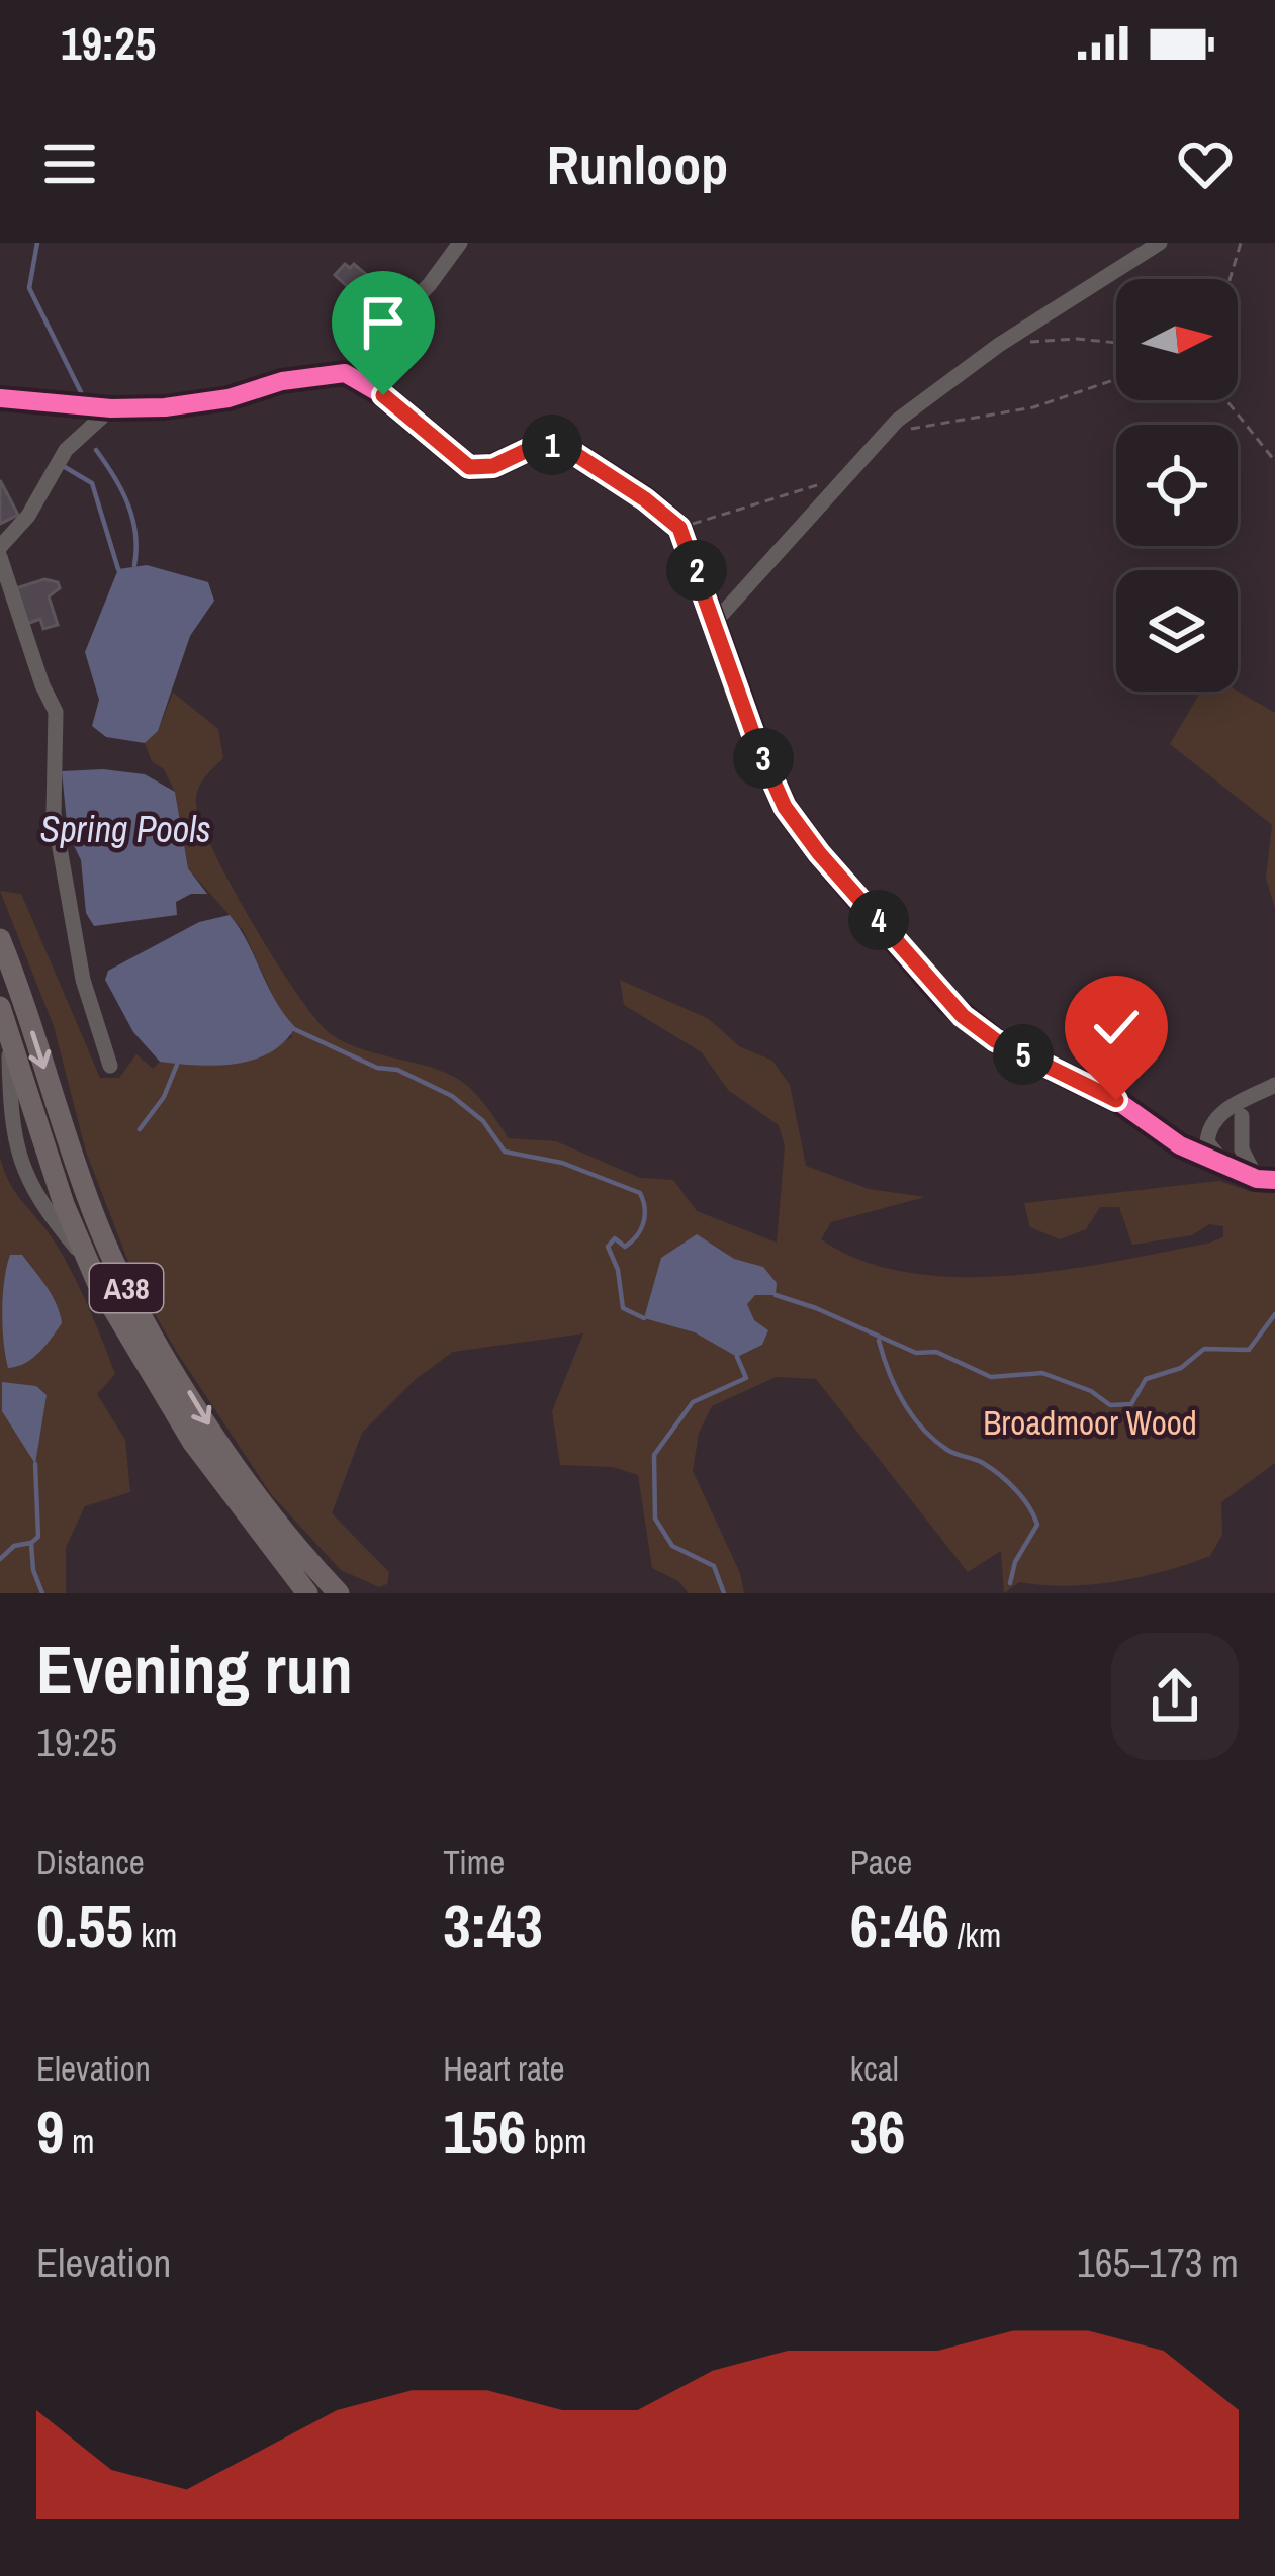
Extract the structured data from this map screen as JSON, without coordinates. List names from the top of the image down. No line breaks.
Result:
{"streets":{"highway":["A38"]},"water":["Spring Pools"],"parks":["Broadmoor Wood"],"north":"right","page":{"status":"19:25","header":"Runloop","pins":["1","2","3","4","5"],"heading":["Evening run","19:25"],"stats":[["Distance","0.55 km"],["Time","3:43"],["Pace","6:46 /km"],["Elevation","9 m"],["Heart rate","156 bpm"],["kcal","36"]],"chart":["Elevation","165–173 m"]}}
